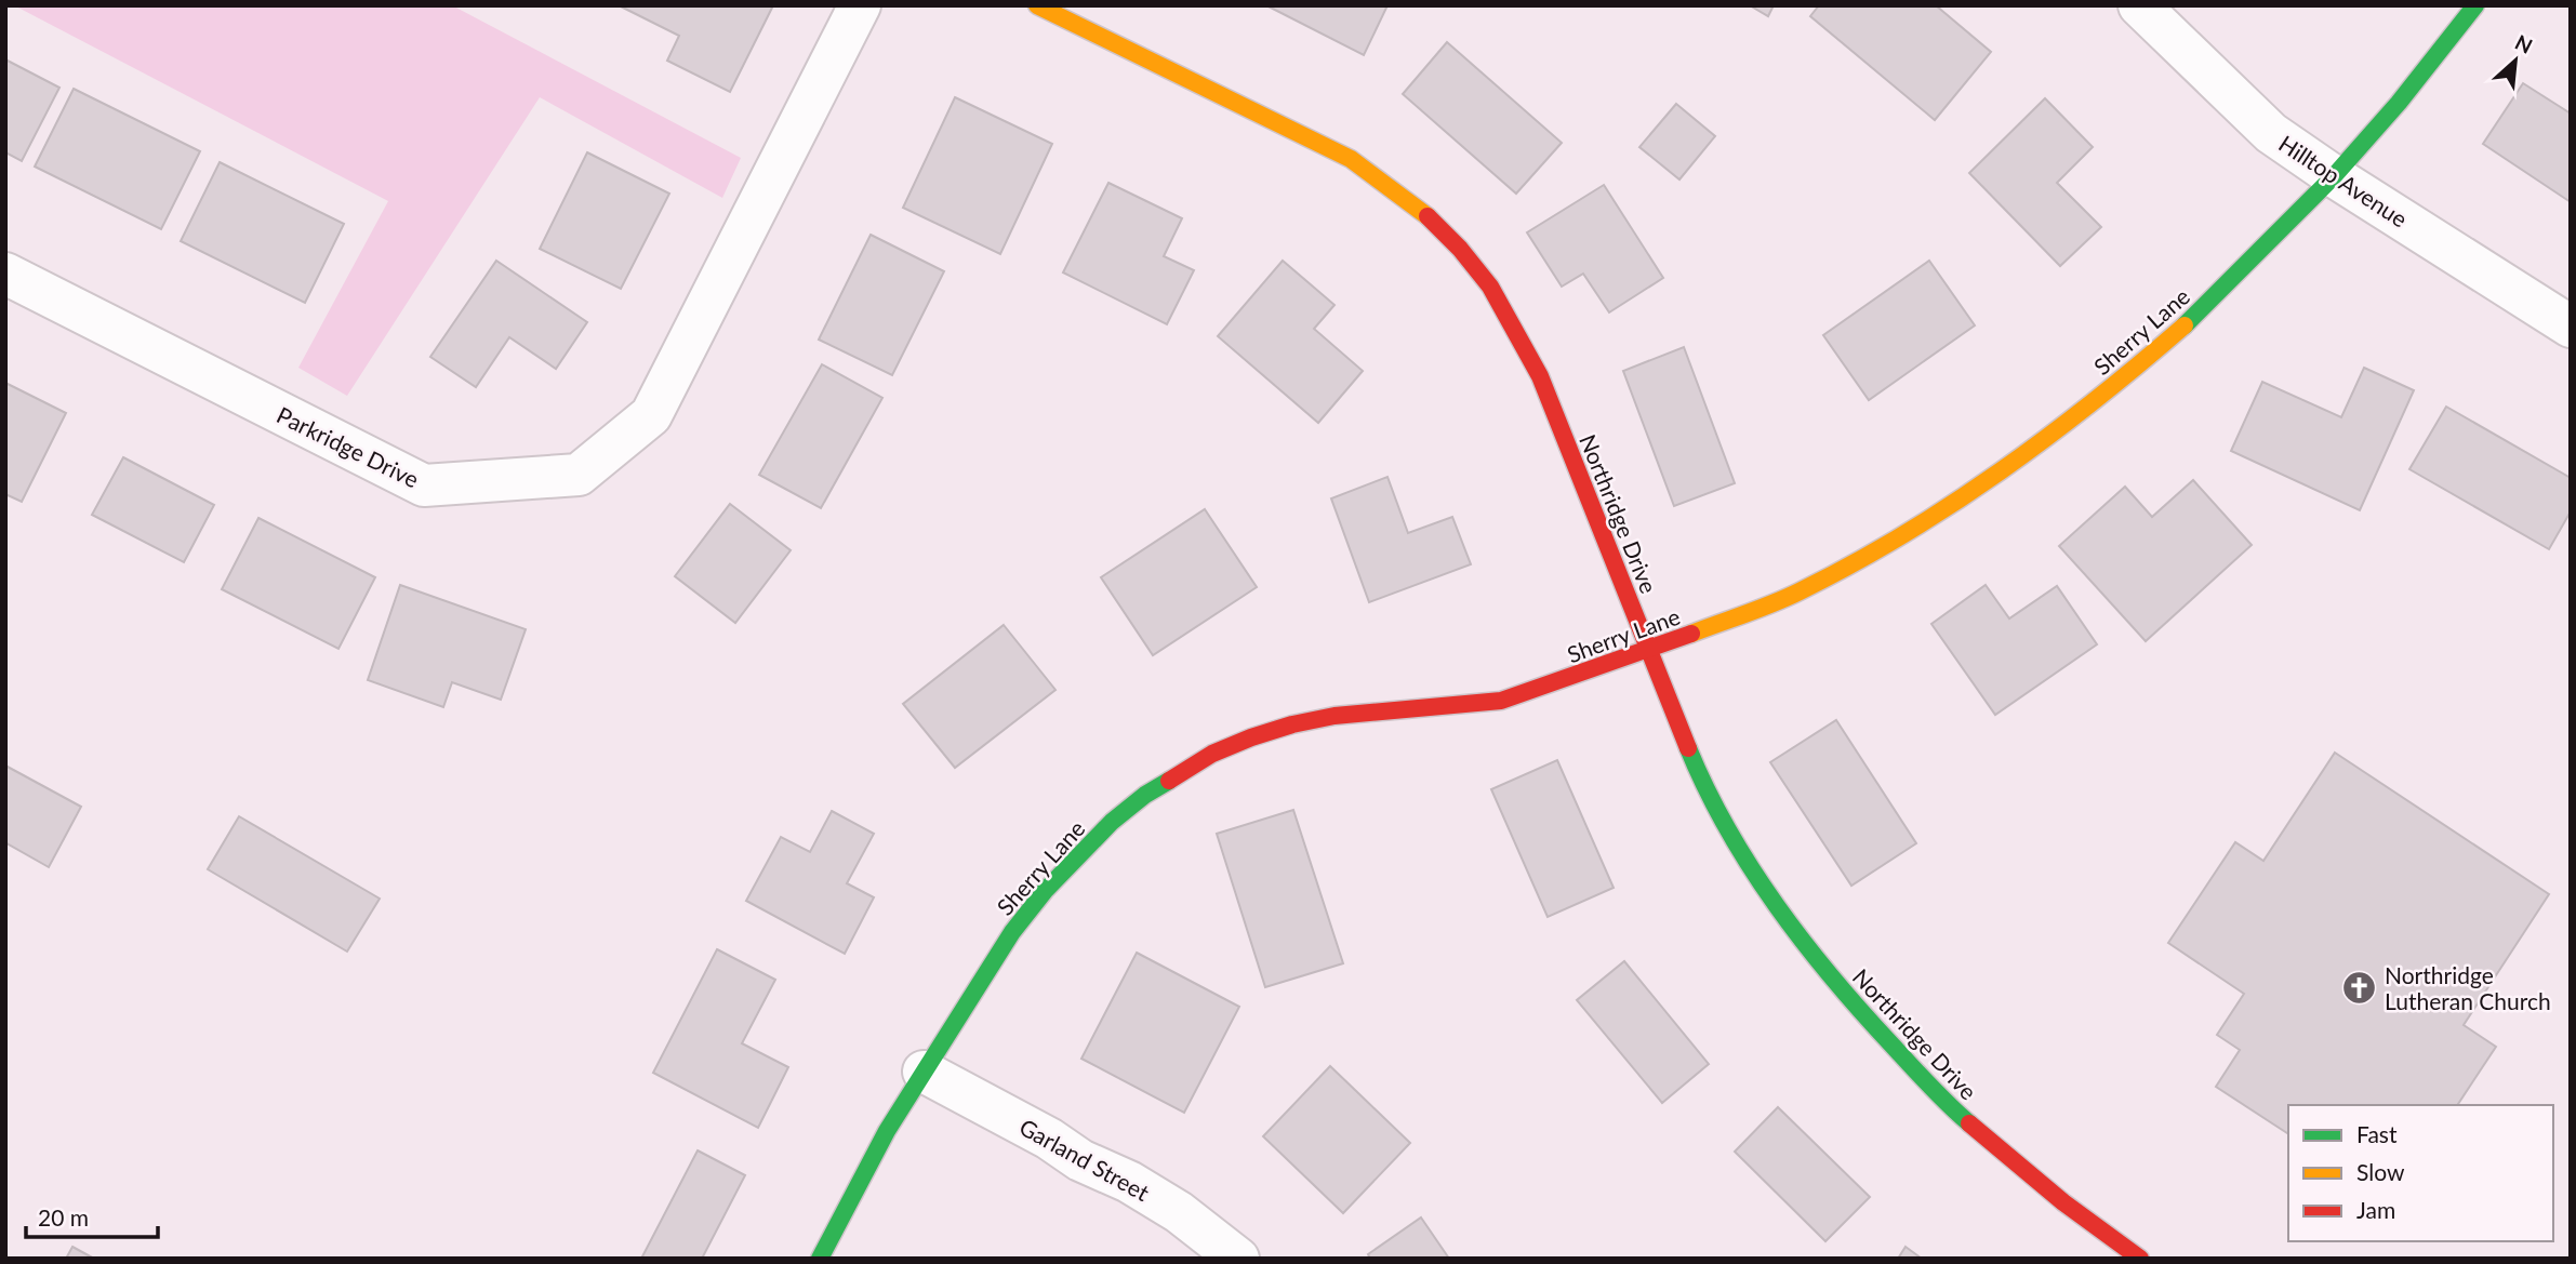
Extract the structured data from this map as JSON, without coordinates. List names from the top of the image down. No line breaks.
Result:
{"streets":{"street":["Hilltop Avenue","Sherry Lane","Parkridge Drive","Northridge Drive","Garland Street"]},"crossings":[["Hilltop Avenue","Sherry Lane"],["Sherry Lane","Northridge Drive"],["Sherry Lane","Garland Street"]],"places":{"church":["Northridge Lutheran Church"]},"legend":["Fast","Slow","Jam"],"scale_bar":"20 m","north":"top right"}
